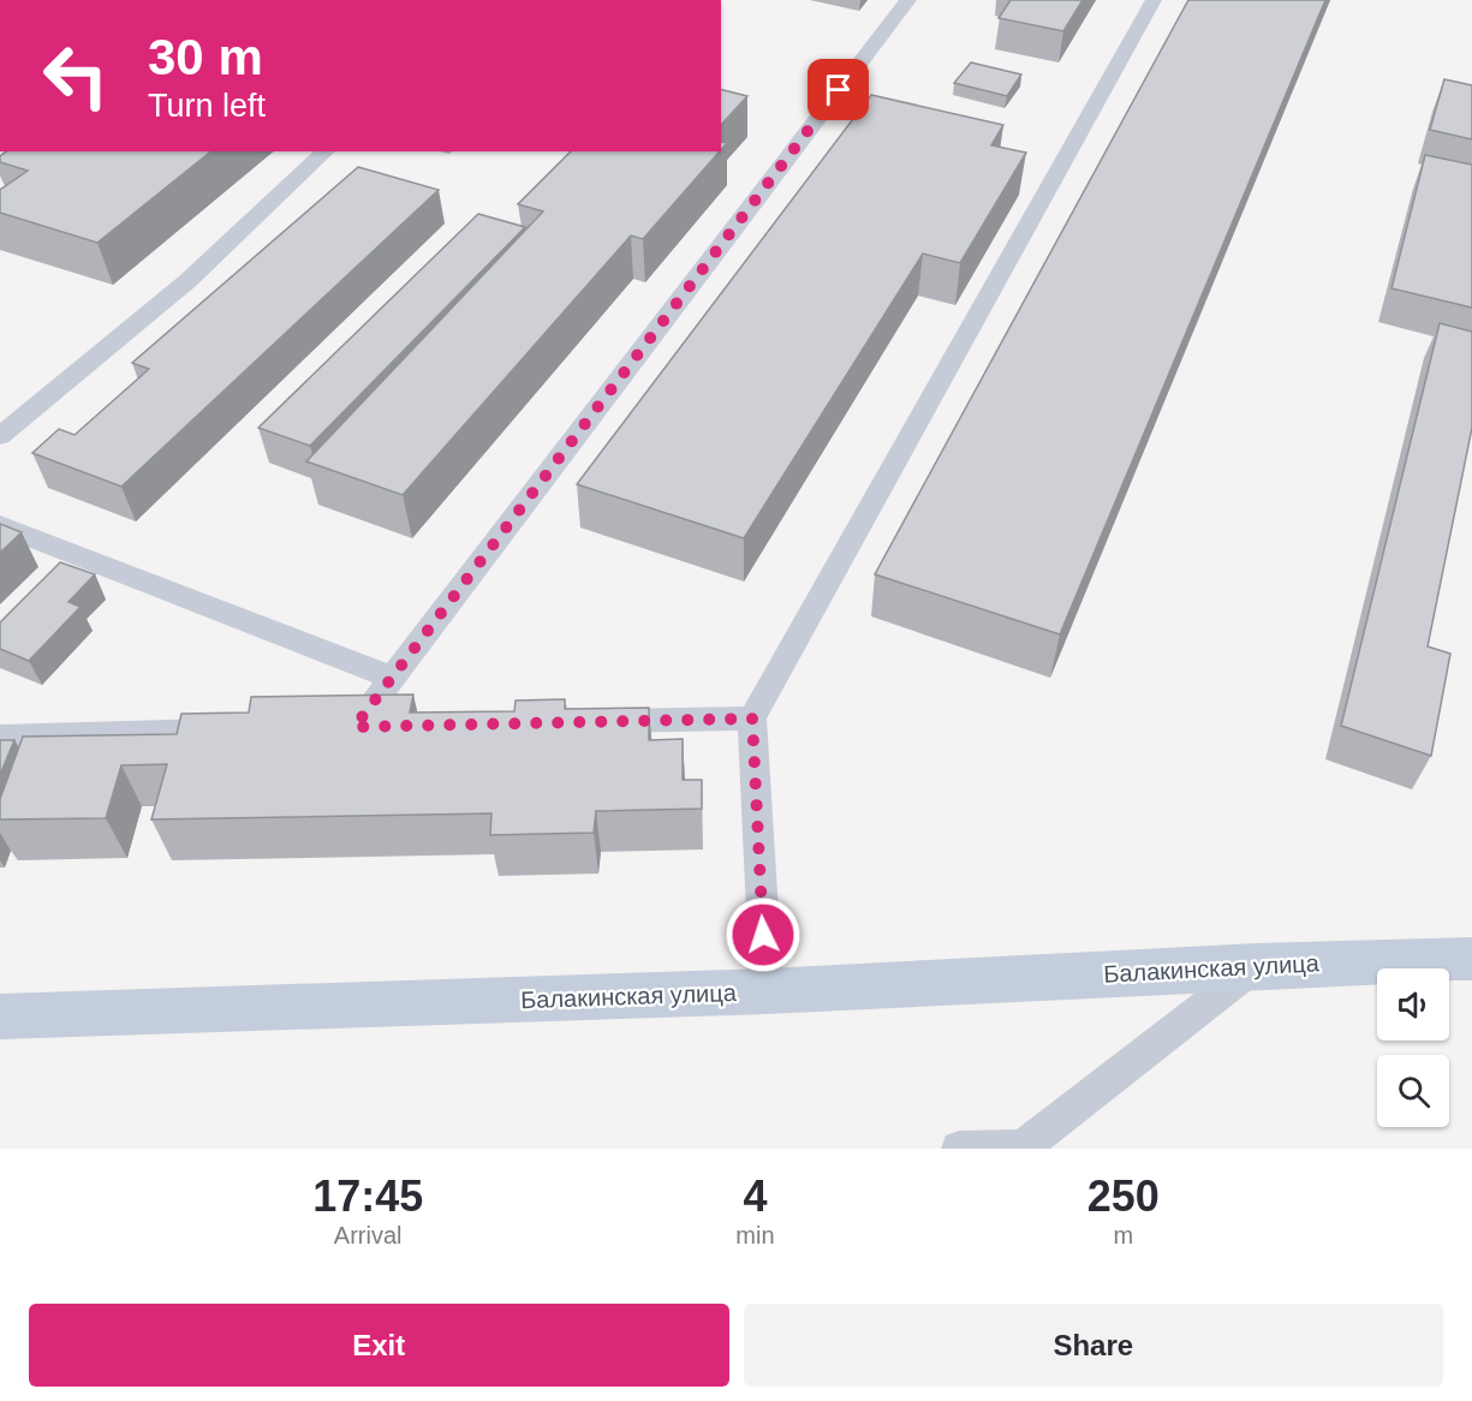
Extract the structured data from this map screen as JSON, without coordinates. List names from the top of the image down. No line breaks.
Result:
{"streets":{"main road":["Балакинская улица"]},"page":{"turn":["30 m","Turn left"],"eta":["17:45","Arrival","4","min","250","m"],"buttons":["Exit","Share"]}}
